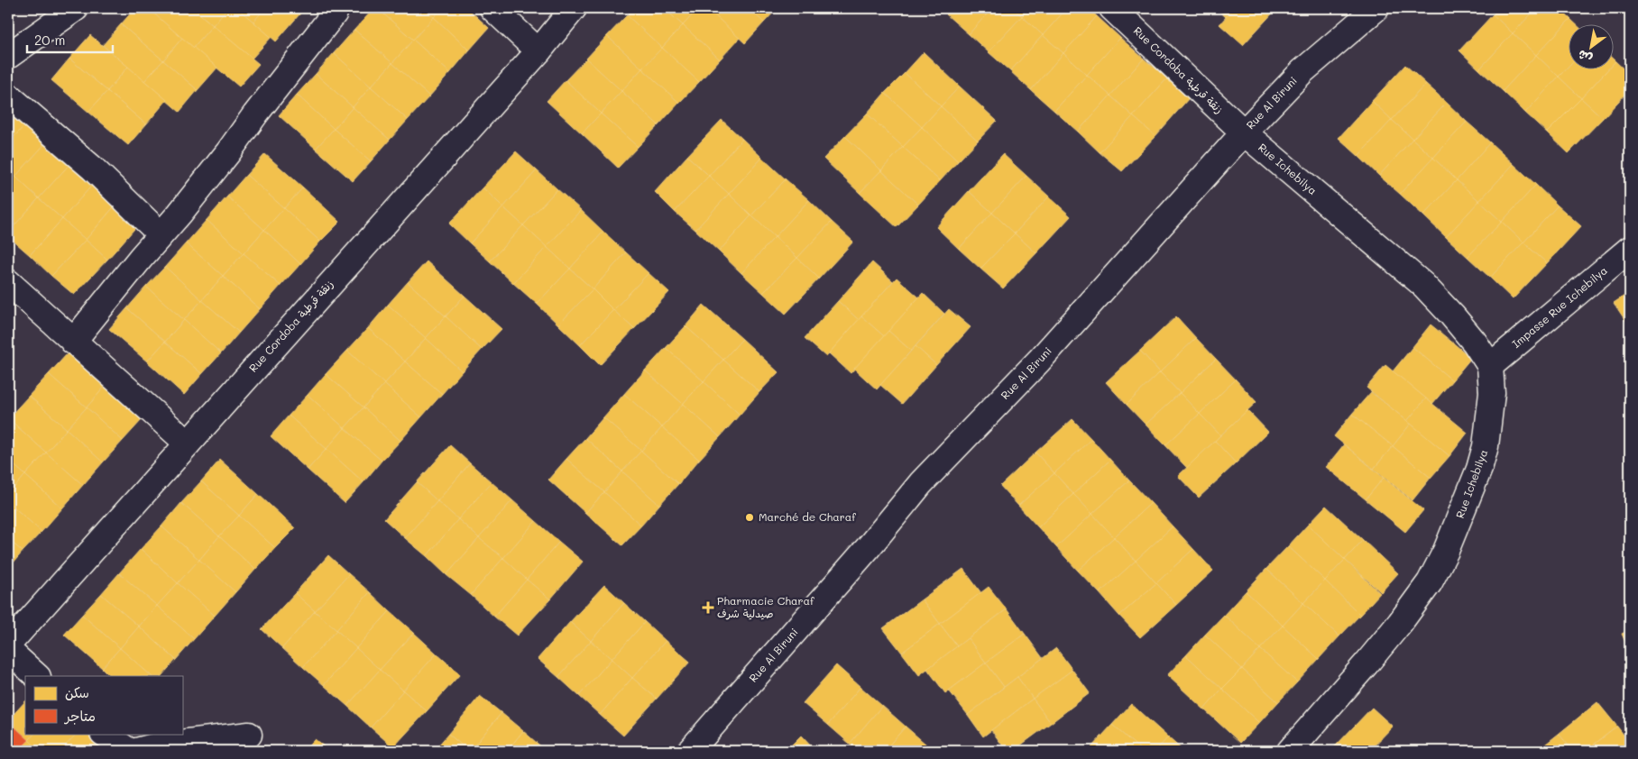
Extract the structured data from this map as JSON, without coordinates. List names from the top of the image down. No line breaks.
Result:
{"streets":{"street":["Rue Cordoba زنقة قرطبة","Rue Al Biruni","Rue Ichebilya","Impasse Rue Ichebilya"]},"crossings":[["Rue Cordoba زنقة قرطبة","Rue Al Biruni"],["Rue Cordoba زنقة قرطبة","Rue Ichebilya"],["Rue Al Biruni","Rue Ichebilya"],["Rue Ichebilya","Impasse Rue Ichebilya"]],"places":{"other":["Marché de Charaf"],"health":["Pharmacie Charaf صيدلية شرف"]},"legend":["سكن","متاجر"],"scale_bar":"20 m","north":"bottom left"}
